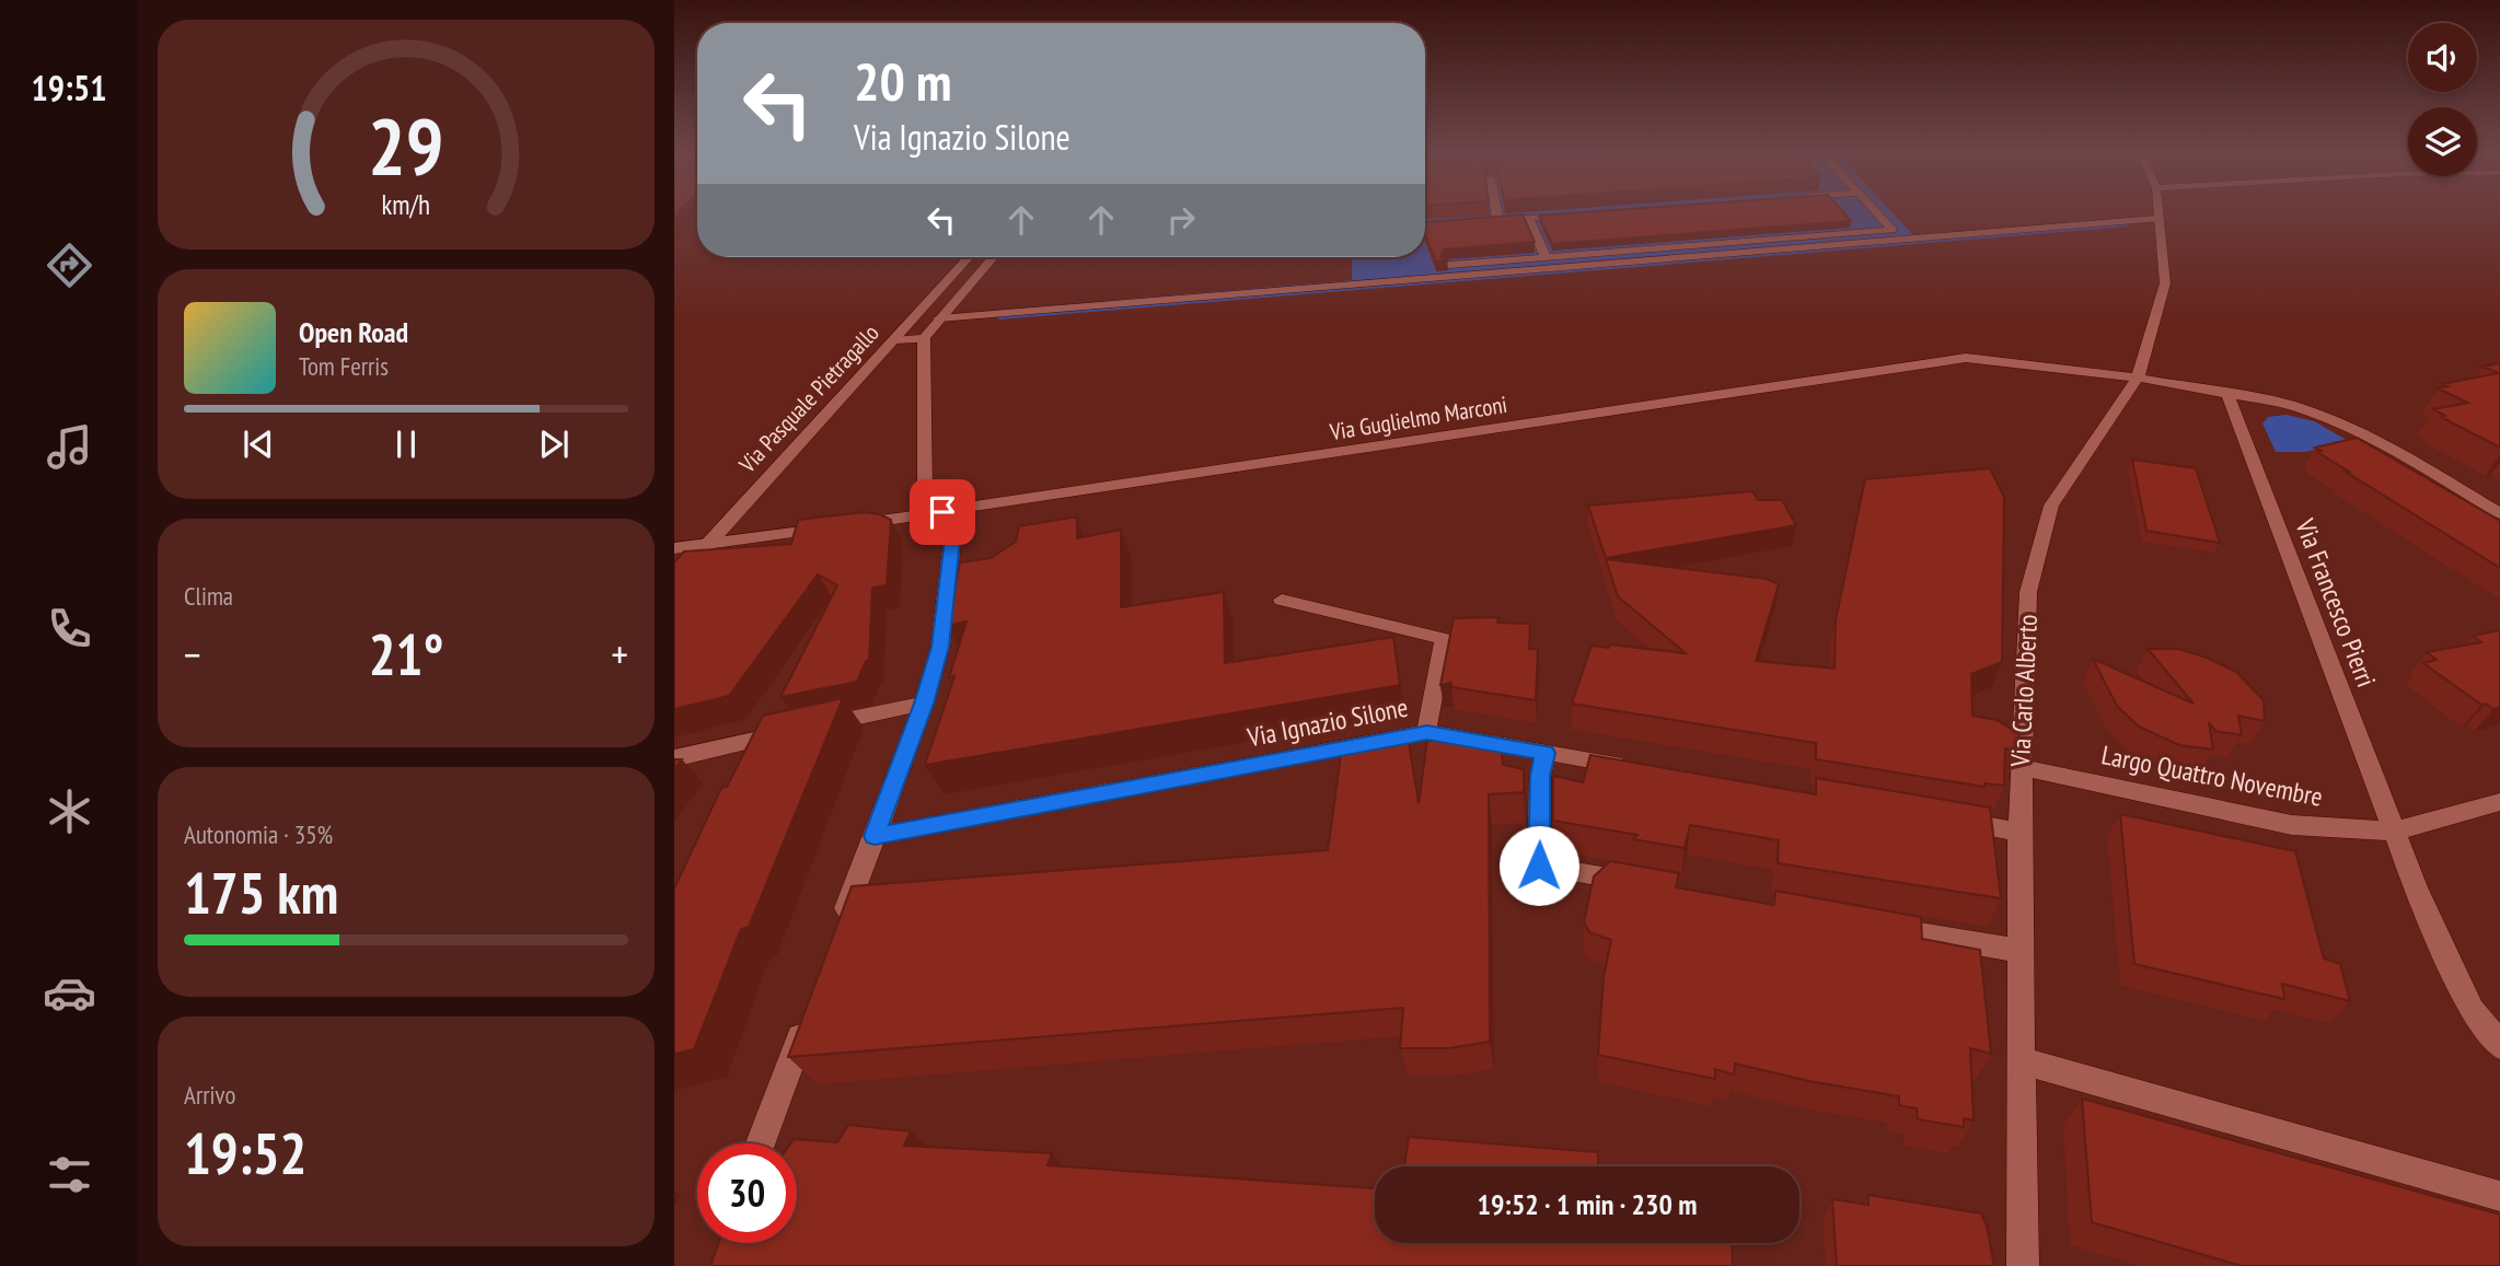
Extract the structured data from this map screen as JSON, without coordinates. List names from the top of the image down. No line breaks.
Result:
{"streets":{"street":["Via Pasquale Pietragallo","Via Guglielmo Marconi","Via Francesco Pierri","Via Carlo Alberto","Via Ignazio Silone","Largo Quattro Novembre"]},"crossings":[["Via Pasquale Pietragallo","Via Guglielmo Marconi"],["Via Guglielmo Marconi","Via Francesco Pierri"],["Via Guglielmo Marconi","Via Carlo Alberto"],["Via Francesco Pierri","Largo Quattro Novembre"],["Via Carlo Alberto","Largo Quattro Novembre"]],"page":{"tabs":"19:51","turn":["20 m","Via Ignazio Silone"],"song":["Open Road","Tom Ferris"],"tile":["Clima",["Autonomia · 35%","175 km"],["Arrivo","19:52"]],"heat":["−","21°","+"],"limit":"30","trip":"19:52 · 1 min · 230 m","gauge":["29","km/h"]}}
